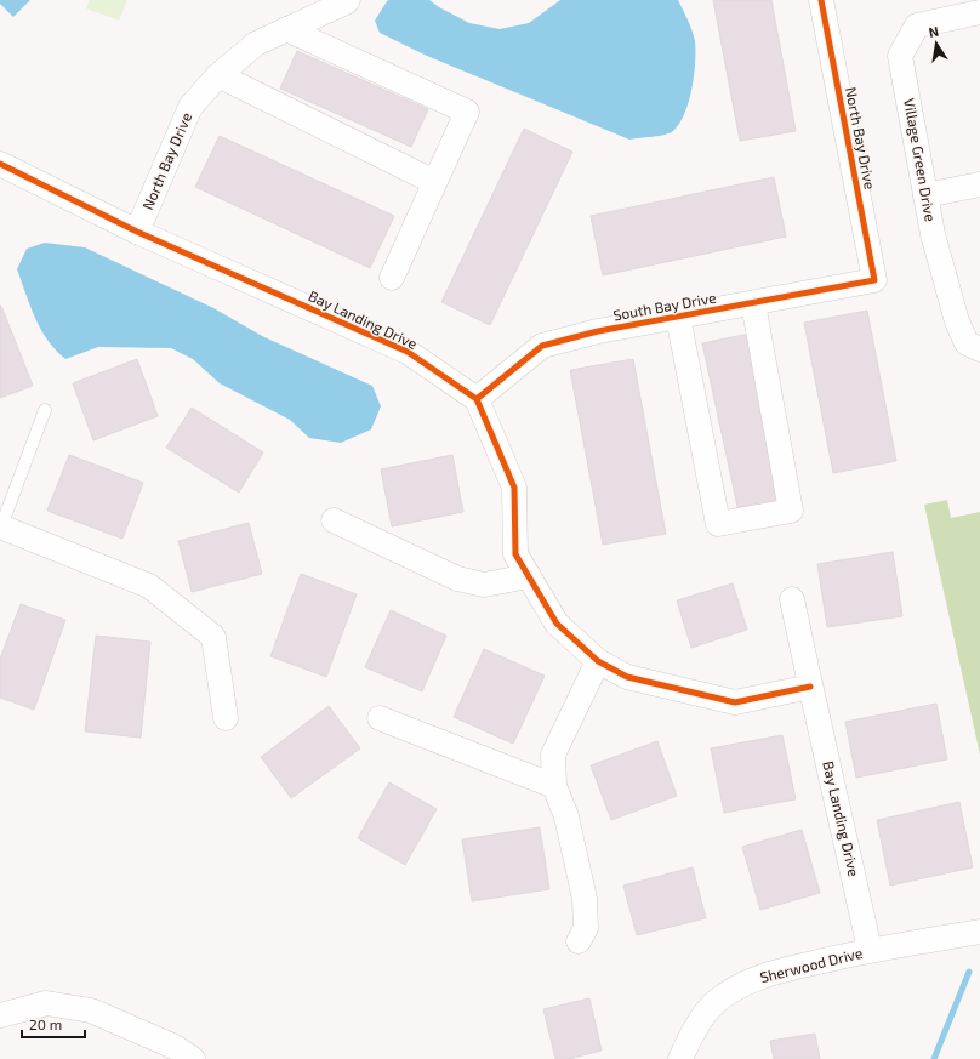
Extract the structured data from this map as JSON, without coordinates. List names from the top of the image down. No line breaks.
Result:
{"streets":{"street":["North Bay Drive","Village Green Drive","South Bay Drive","Bay Landing Drive","Sherwood Drive"]},"crossings":[["North Bay Drive","South Bay Drive"],["North Bay Drive","Bay Landing Drive"],["South Bay Drive","Bay Landing Drive"],["Bay Landing Drive","Sherwood Drive"]],"scale_bar":"20 m","north":"top"}
